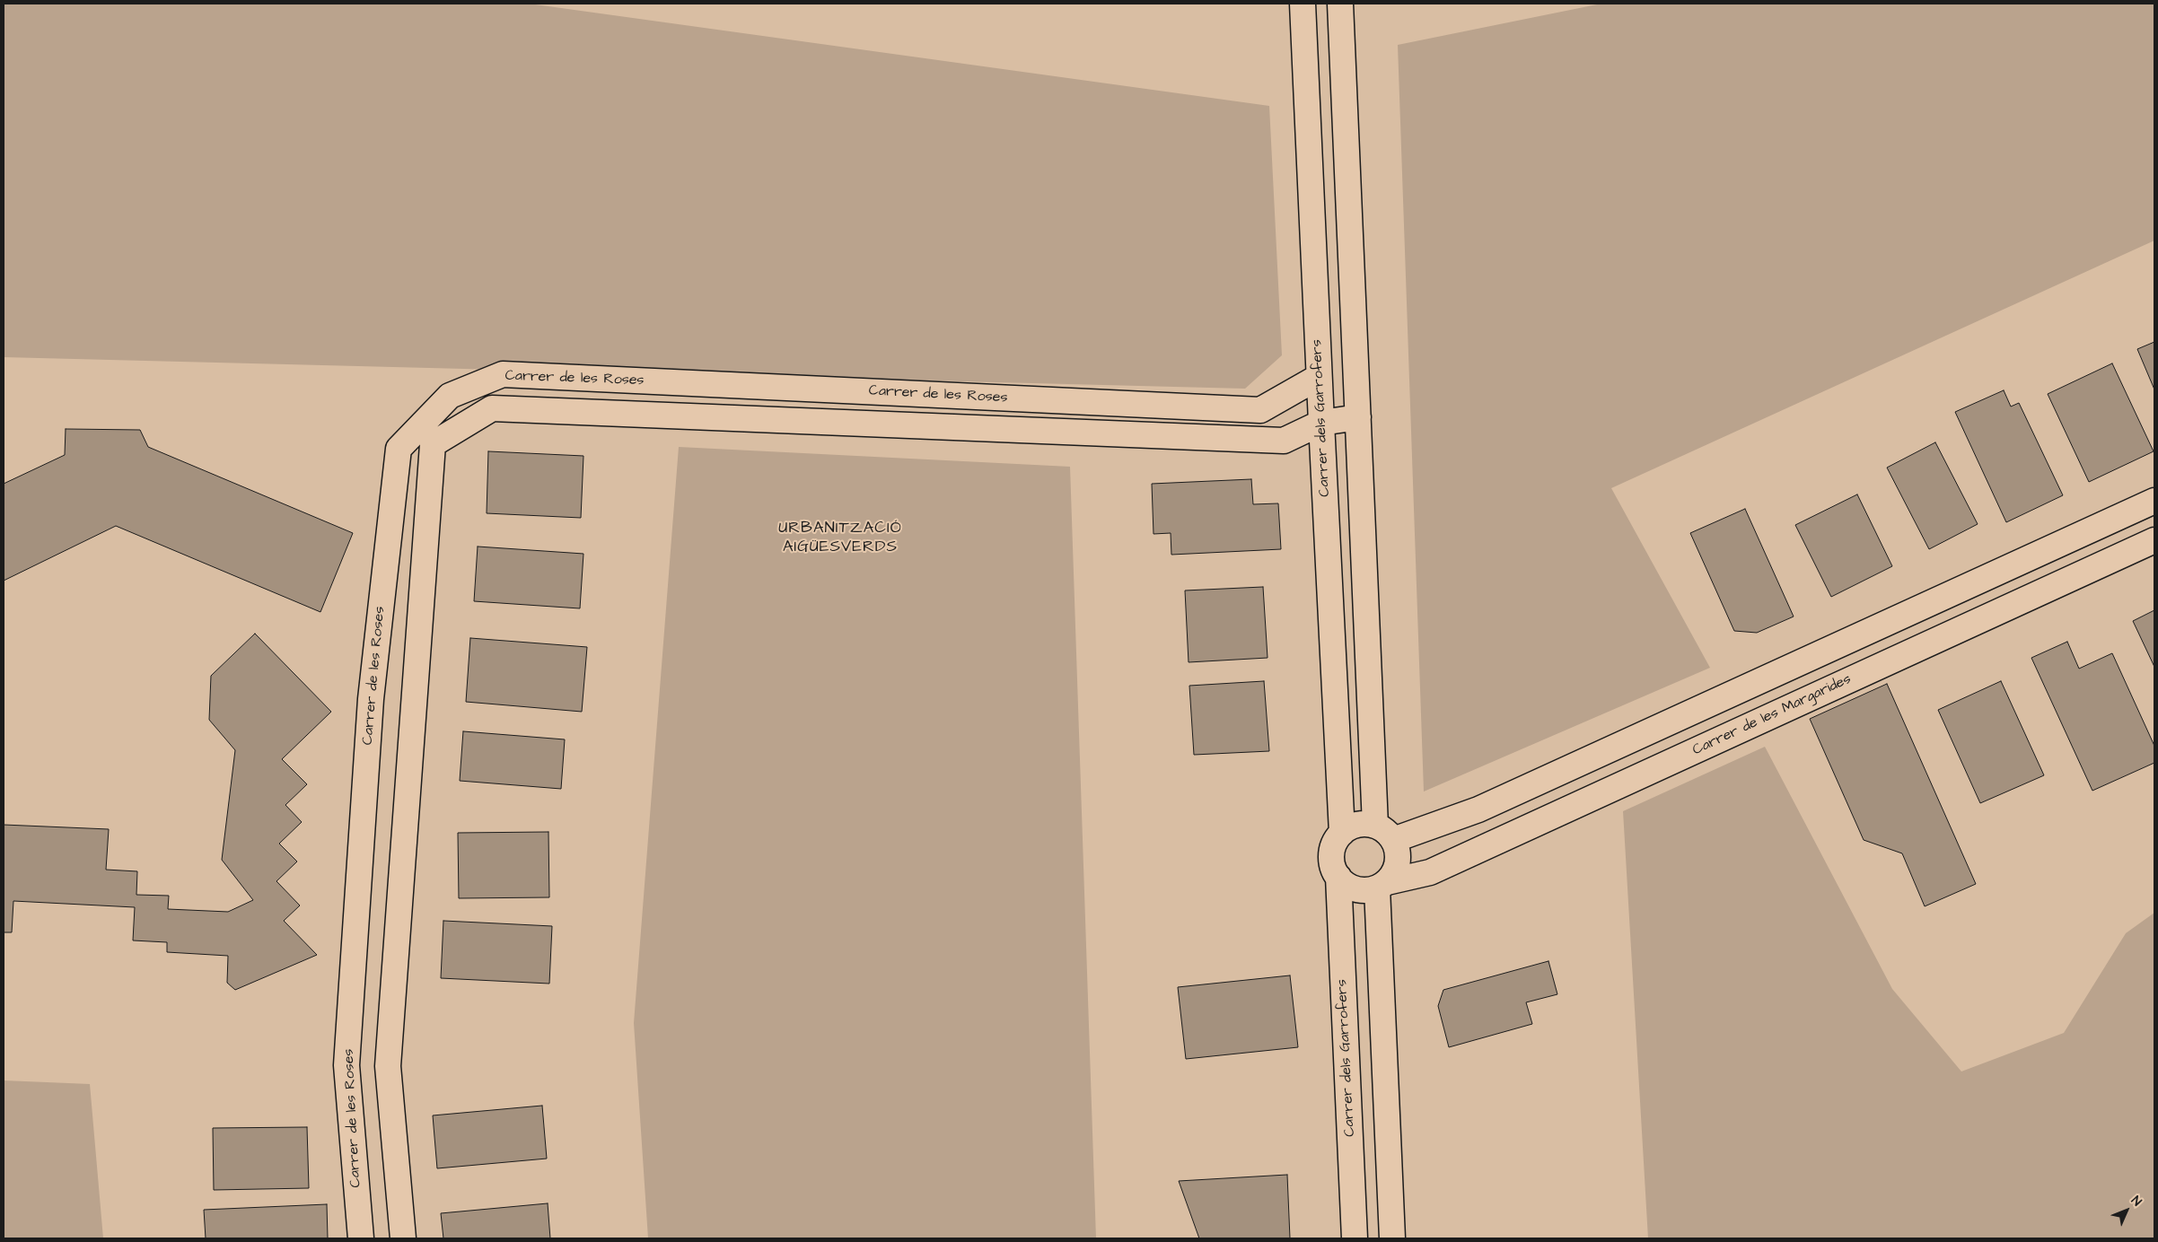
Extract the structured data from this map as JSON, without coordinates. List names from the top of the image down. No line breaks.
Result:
{"streets":{"street":["Carrer de les Roses","Carrer dels Garrofers","Carrer de les Margarides"]},"crossings":[["Carrer de les Roses","Carrer dels Garrofers"],["Carrer dels Garrofers","Carrer de les Margarides"]],"districts":["URBANITZACIÓ AIGÜESVERDS"],"north":"top right"}
